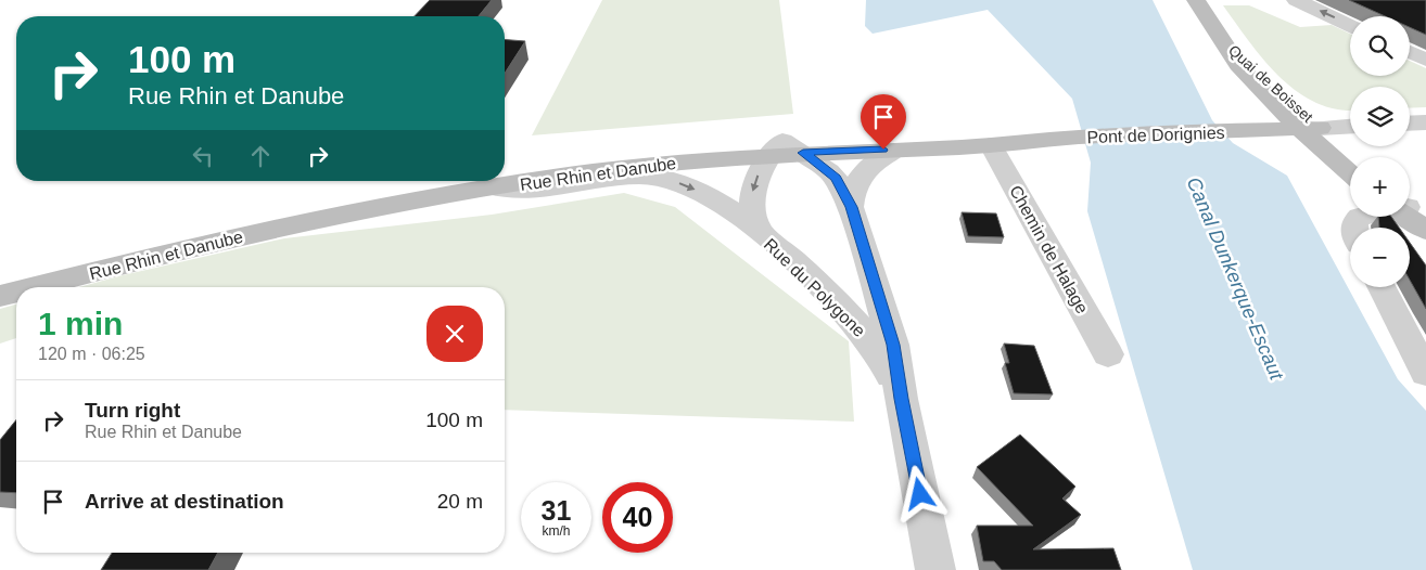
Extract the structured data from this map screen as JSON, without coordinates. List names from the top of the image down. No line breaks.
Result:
{"streets":{"main road":["Quai de Boisset","Pont de Dorignies","Rue Rhin et Danube"],"street":["Chemin de Halage","Rue du Polygone"]},"crossings":[["Quai de Boisset","Pont de Dorignies"],["Pont de Dorignies","Rue Rhin et Danube"],["Rue Rhin et Danube","Chemin de Halage"],["Rue Rhin et Danube","Rue du Polygone"]],"water":["Canal Dunkerque-Escaut"],"page":{"map_buttons":["+","−"],"turn":["100 m","Rue Rhin et Danube"],"heading":["1 min","120 m · 06:25"],"list":[{"name":"Turn right","note":"Rue Rhin et Danube","value":"100 m"},{"name":"Arrive at destination","value":"20 m"}],"speed":"31 km/h","limit":"40"}}
